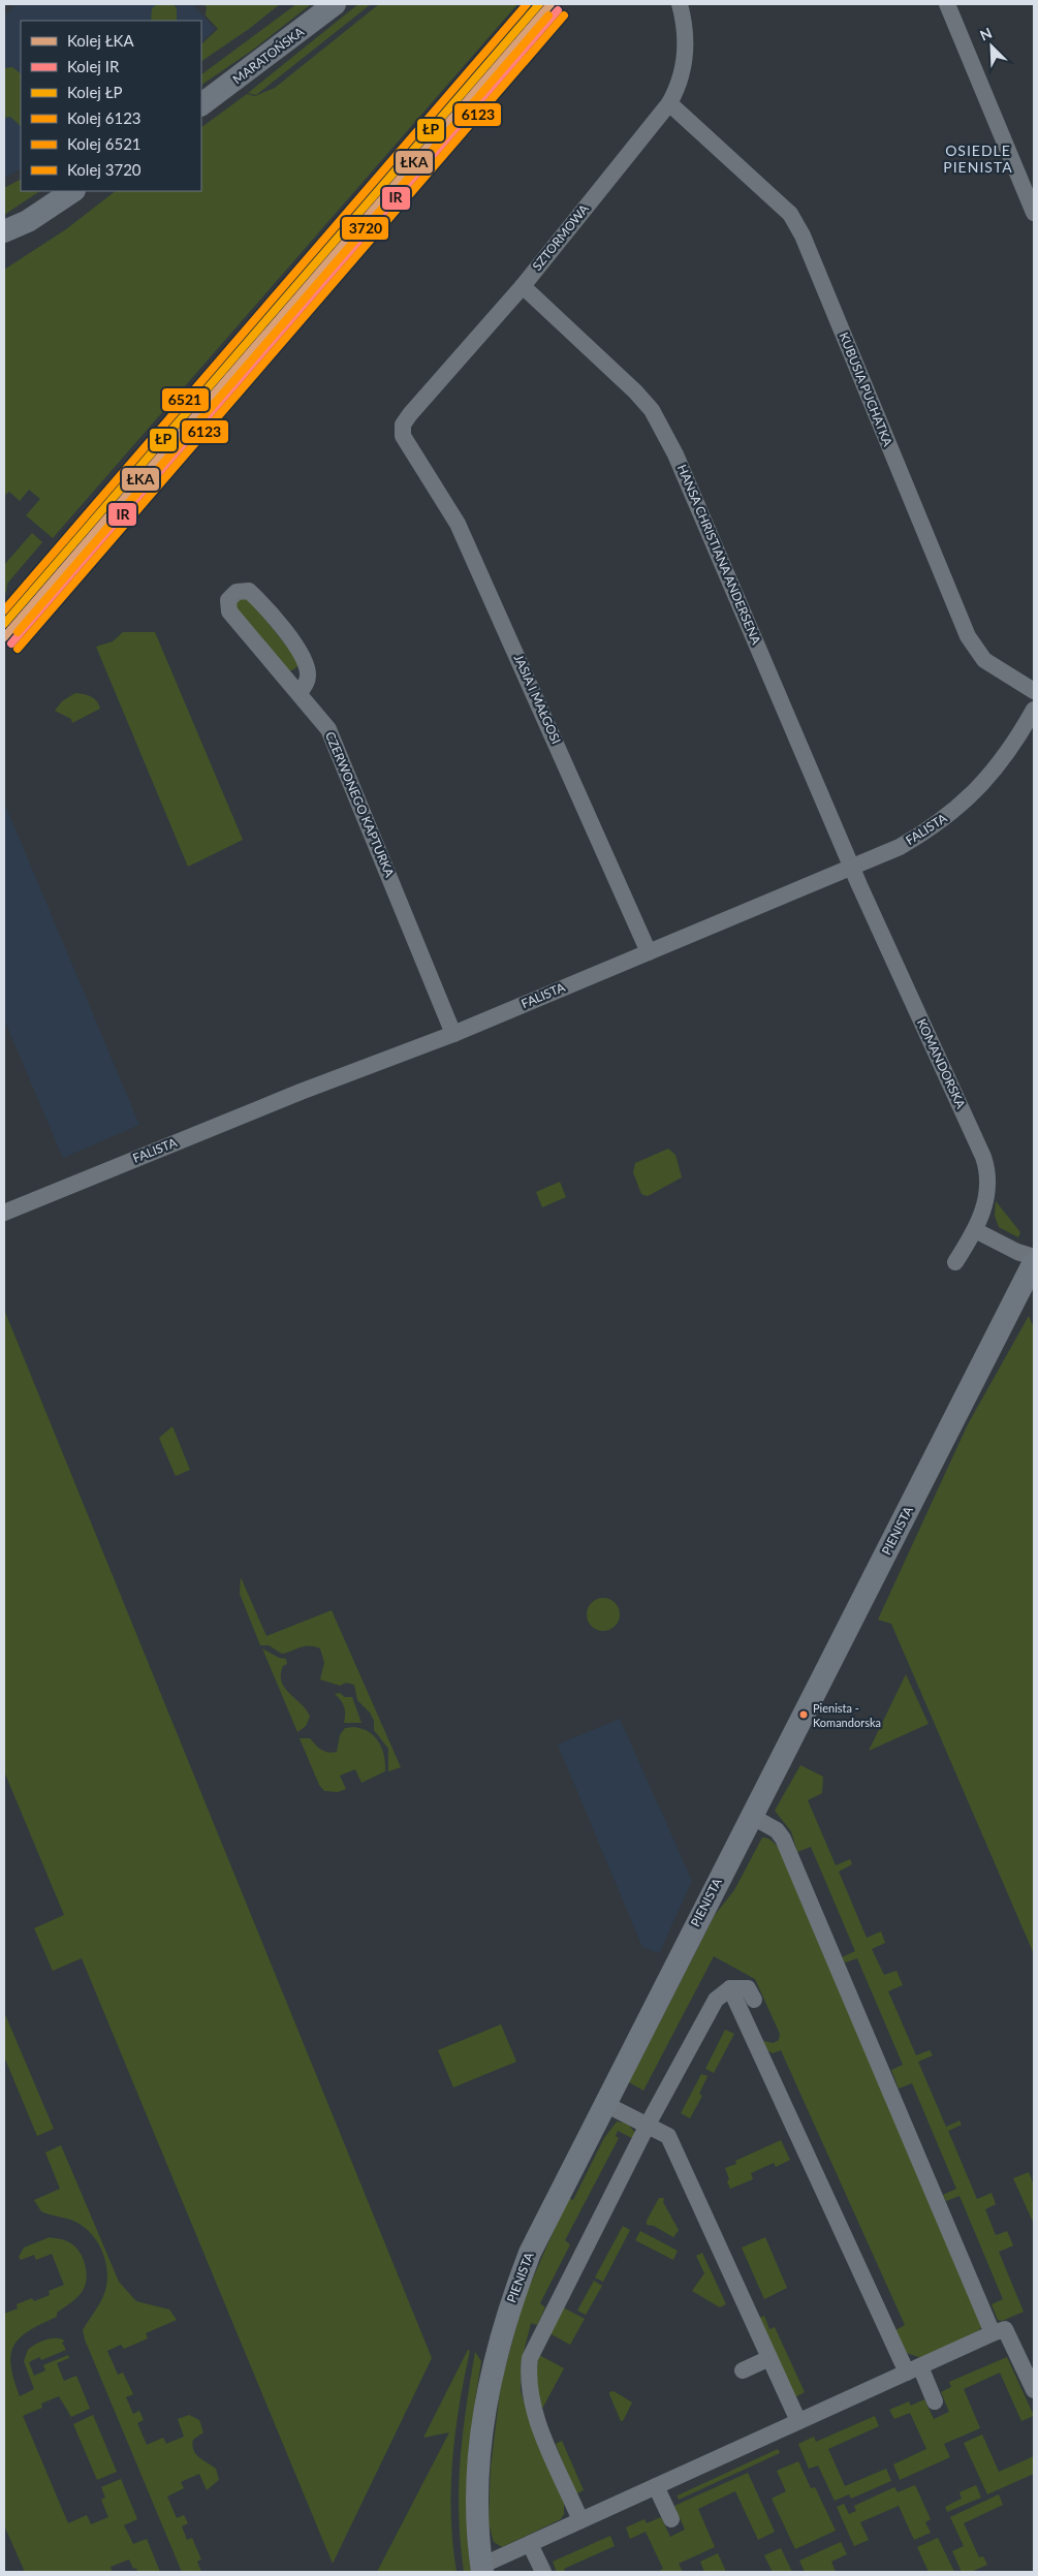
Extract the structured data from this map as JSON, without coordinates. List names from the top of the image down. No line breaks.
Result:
{"streets":{"street":["MARATOŃSKA","SZTORMOWA","KUBUSIA PUCHATKA","HANSA CHRISTIANA ANDERSENA","JASIA I MAŁGOSI","CZERWONEGO KAPTURKA","FALISTA","KOMANDORSKA","PIENISTA"]},"crossings":[["SZTORMOWA","KUBUSIA PUCHATKA"],["SZTORMOWA","HANSA CHRISTIANA ANDERSENA"],["SZTORMOWA","JASIA I MAŁGOSI"],["HANSA CHRISTIANA ANDERSENA","FALISTA"],["HANSA CHRISTIANA ANDERSENA","KOMANDORSKA"],["JASIA I MAŁGOSI","FALISTA"],["CZERWONEGO KAPTURKA","FALISTA"],["FALISTA","KOMANDORSKA"]],"districts":["OSIEDLE PIENISTA"],"places":["Pienista - Komandorska"],"lines":["rail line ŁKA","rail line ŁP","rail line 6521","rail line IR","rail line 6123","rail line 3720"],"legend":["Kolej ŁKA","Kolej IR","Kolej ŁP","Kolej 6123","Kolej 6521","Kolej 3720"],"north":"top left"}
